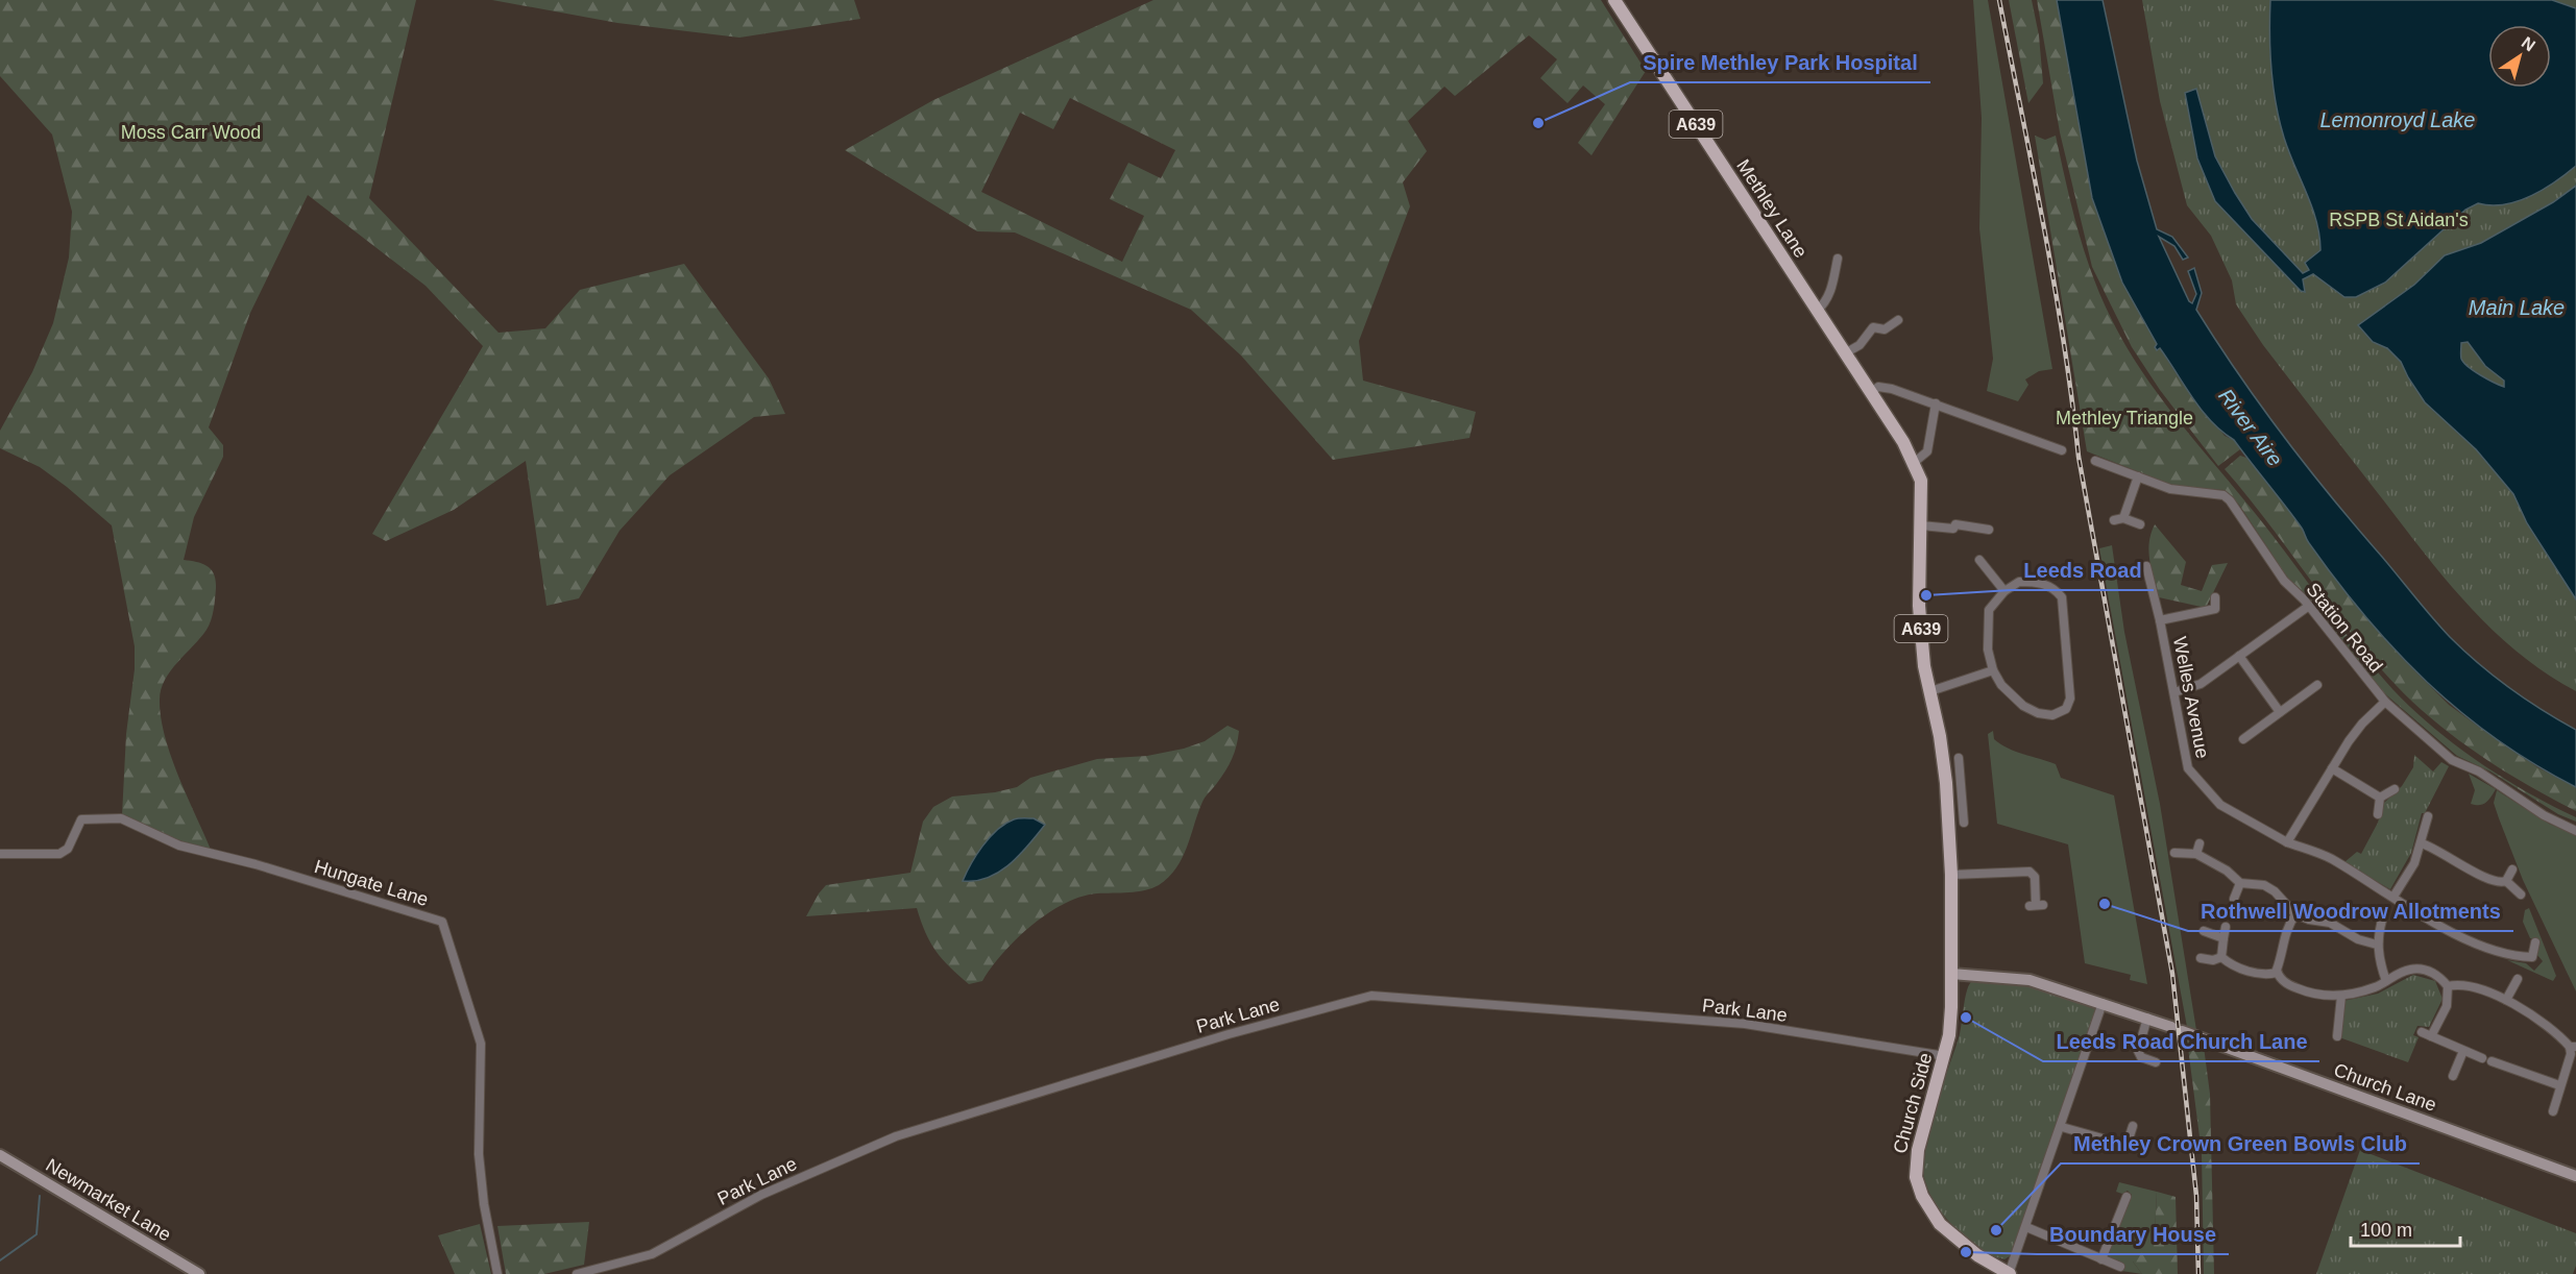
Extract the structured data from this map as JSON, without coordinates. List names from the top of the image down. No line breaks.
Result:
{"streets":{"main road":["A639","Methley Lane","Church Side"],"street":["Station Road","Welles Avenue","Hungate Lane","Park Lane","Church Lane","Newmarket Lane"]},"crossings":[["A639","Methley Lane"],["A639","Church Lane"],["A639","Church Side"],["Park Lane","Church Side"],["Church Lane","Church Side"]],"water":["Lemonroyd Lake","Main Lake","River Aire"],"parks":["Moss Carr Wood","RSPB St Aidan's","Methley Triangle"],"places":["Spire Methley Park Hospital","Leeds Road","Rothwell Woodrow Allotments","Leeds Road Church Lane","Methley Crown Green Bowls Club","Boundary House"],"scale_bar":"100 m","north":"top right"}
